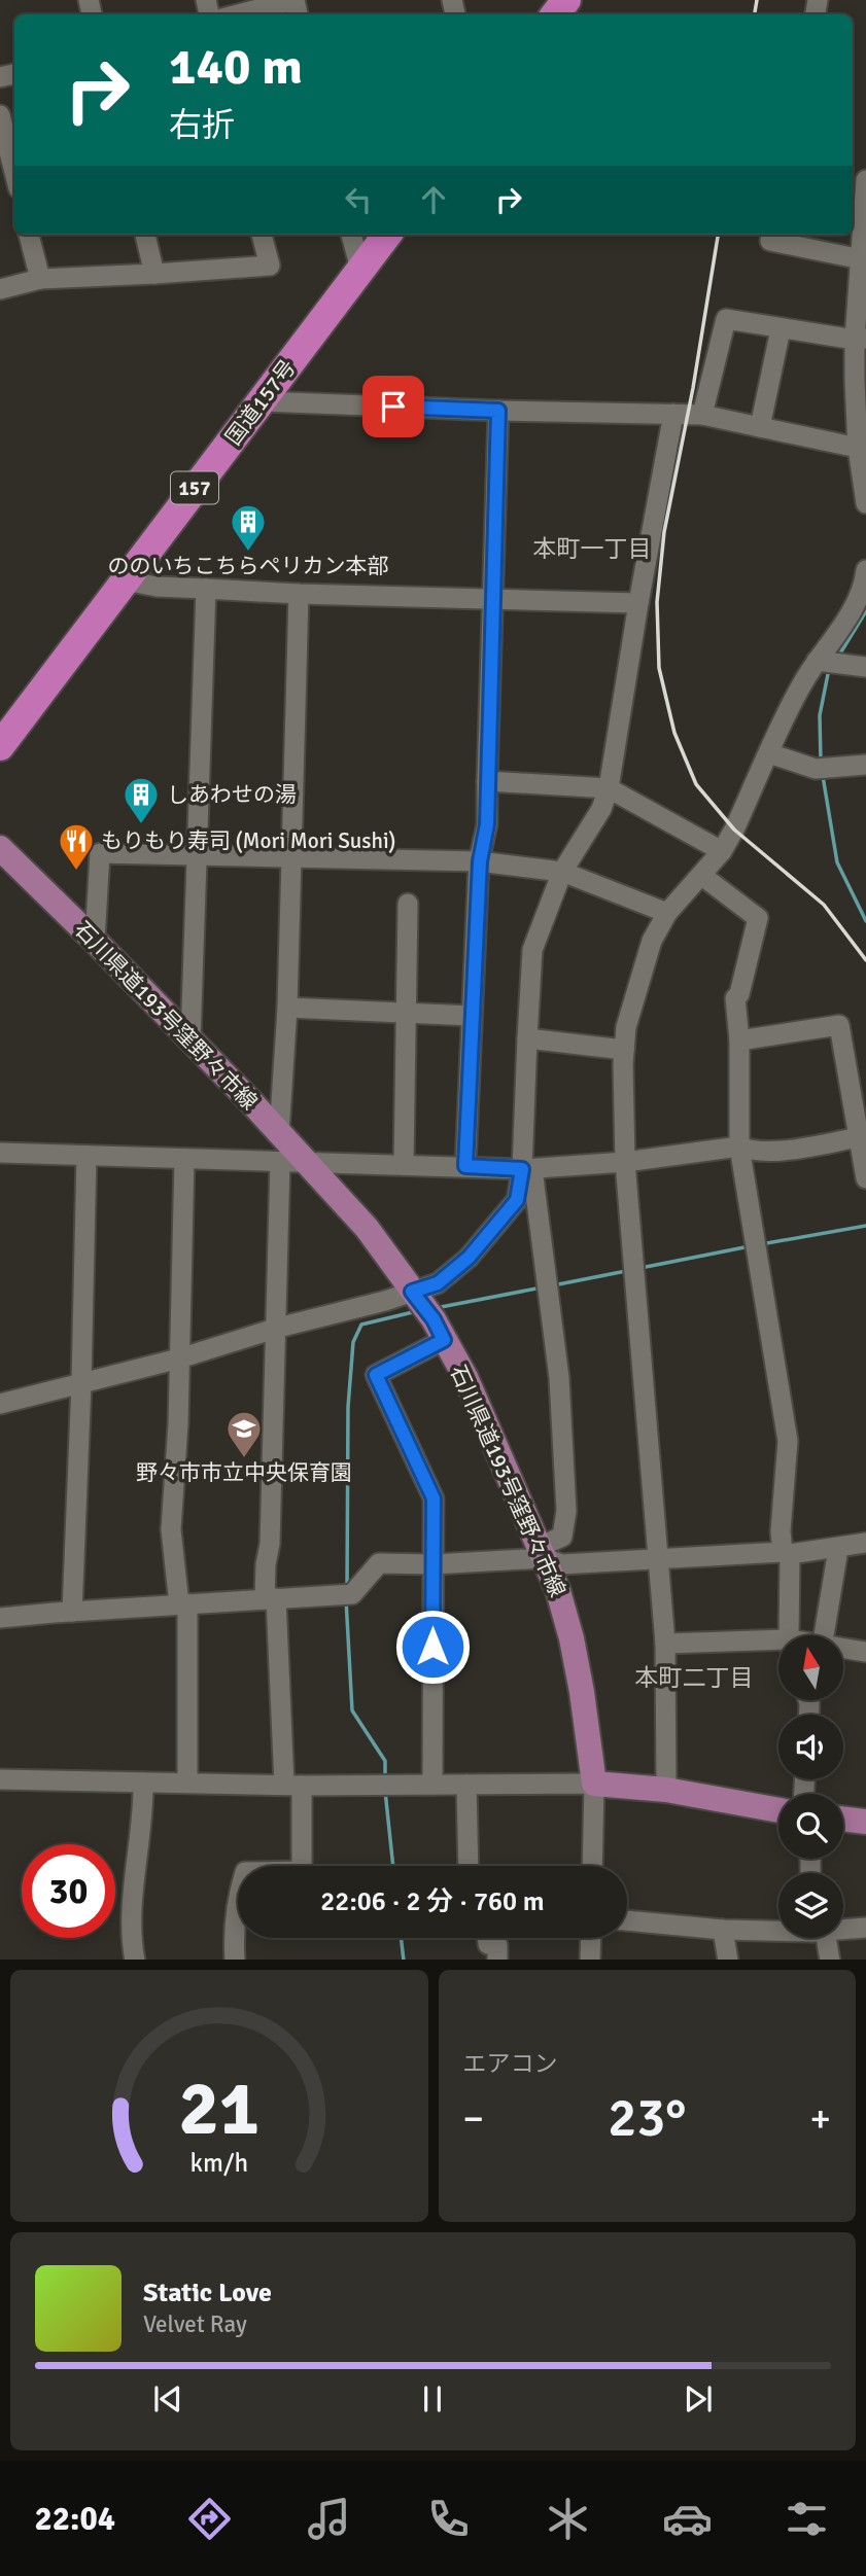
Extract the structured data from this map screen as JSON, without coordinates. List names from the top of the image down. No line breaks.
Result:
{"streets":{"highway":["国道157号","157"],"main road":["石川県道193号窪野々市線"]},"districts":["本町一丁目","本町二丁目"],"places":{"building":["ののいちこちらペリカン本部","しあわせの湯"],"restaurant":["もりもり寿司 (Mori Mori Sushi)"],"school or university":["野々市市立中央保育園"]},"north":"top","page":{"turn":["140 m","右折"],"limit":"30","trip":"22:06 · 2 分 · 760 m","tile":"エアコン","heat":["−","23°","+"],"song":["Static Love","Velvet Ray"],"tabs":"22:04","gauge":["21","km/h"]}}
